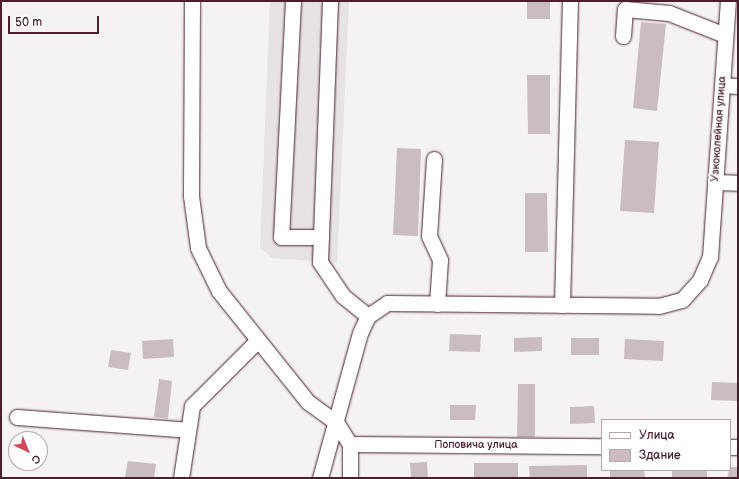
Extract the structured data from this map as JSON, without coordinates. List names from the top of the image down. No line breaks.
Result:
{"streets":{"street":["Узкоколейная улица","Поповича улица"]},"legend":["Улица","Здание"],"scale_bar":"50 m","north":"bottom right"}
